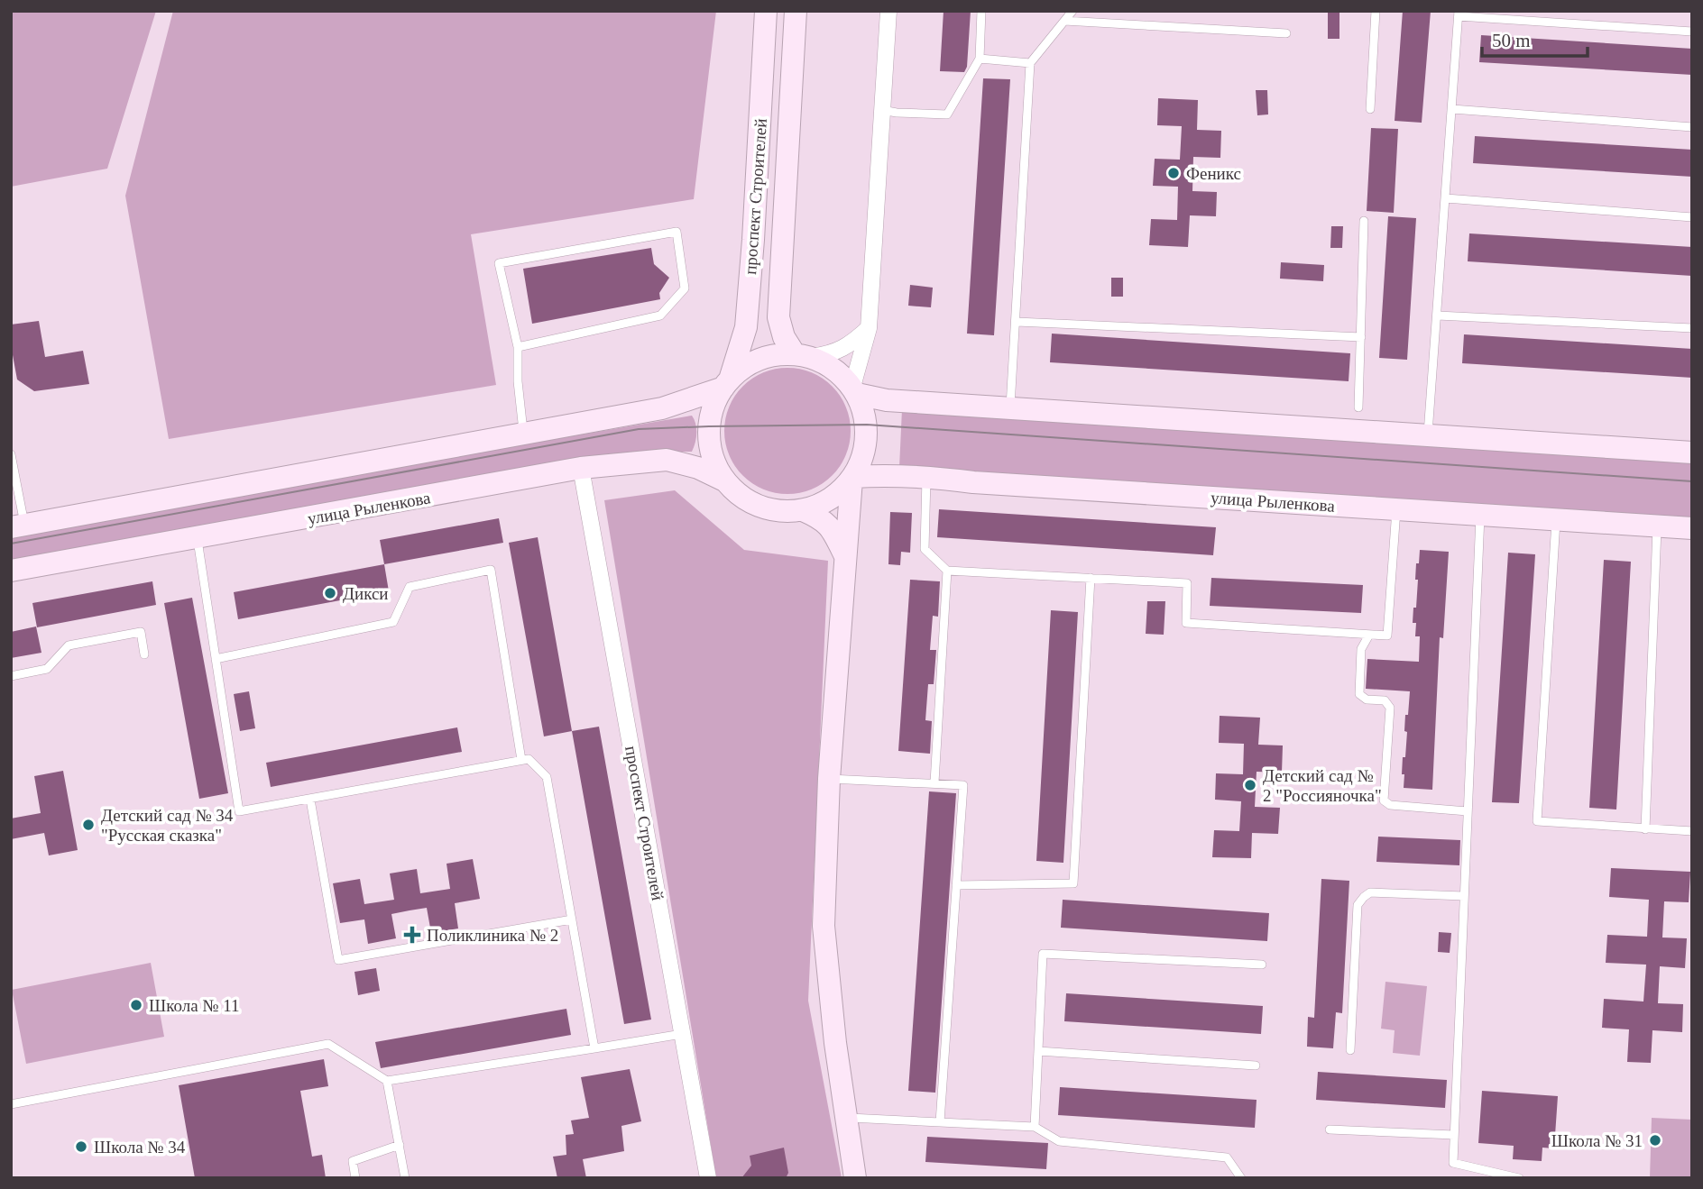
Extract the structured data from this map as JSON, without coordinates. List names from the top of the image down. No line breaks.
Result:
{"streets":{"main road":["проспект Строителей","улица Рыленкова"]},"crossings":[["проспект Строителей","улица Рыленкова"]],"places":{"other":["Феникс","Дикси","Детский сад № 2 \"Россияночка\"","Детский сад № 34 \"Русская сказка\"","Школа № 11","Школа № 31","Школа № 34"],"health":["Поликлиника № 2"]},"scale_bar":"50 m"}
